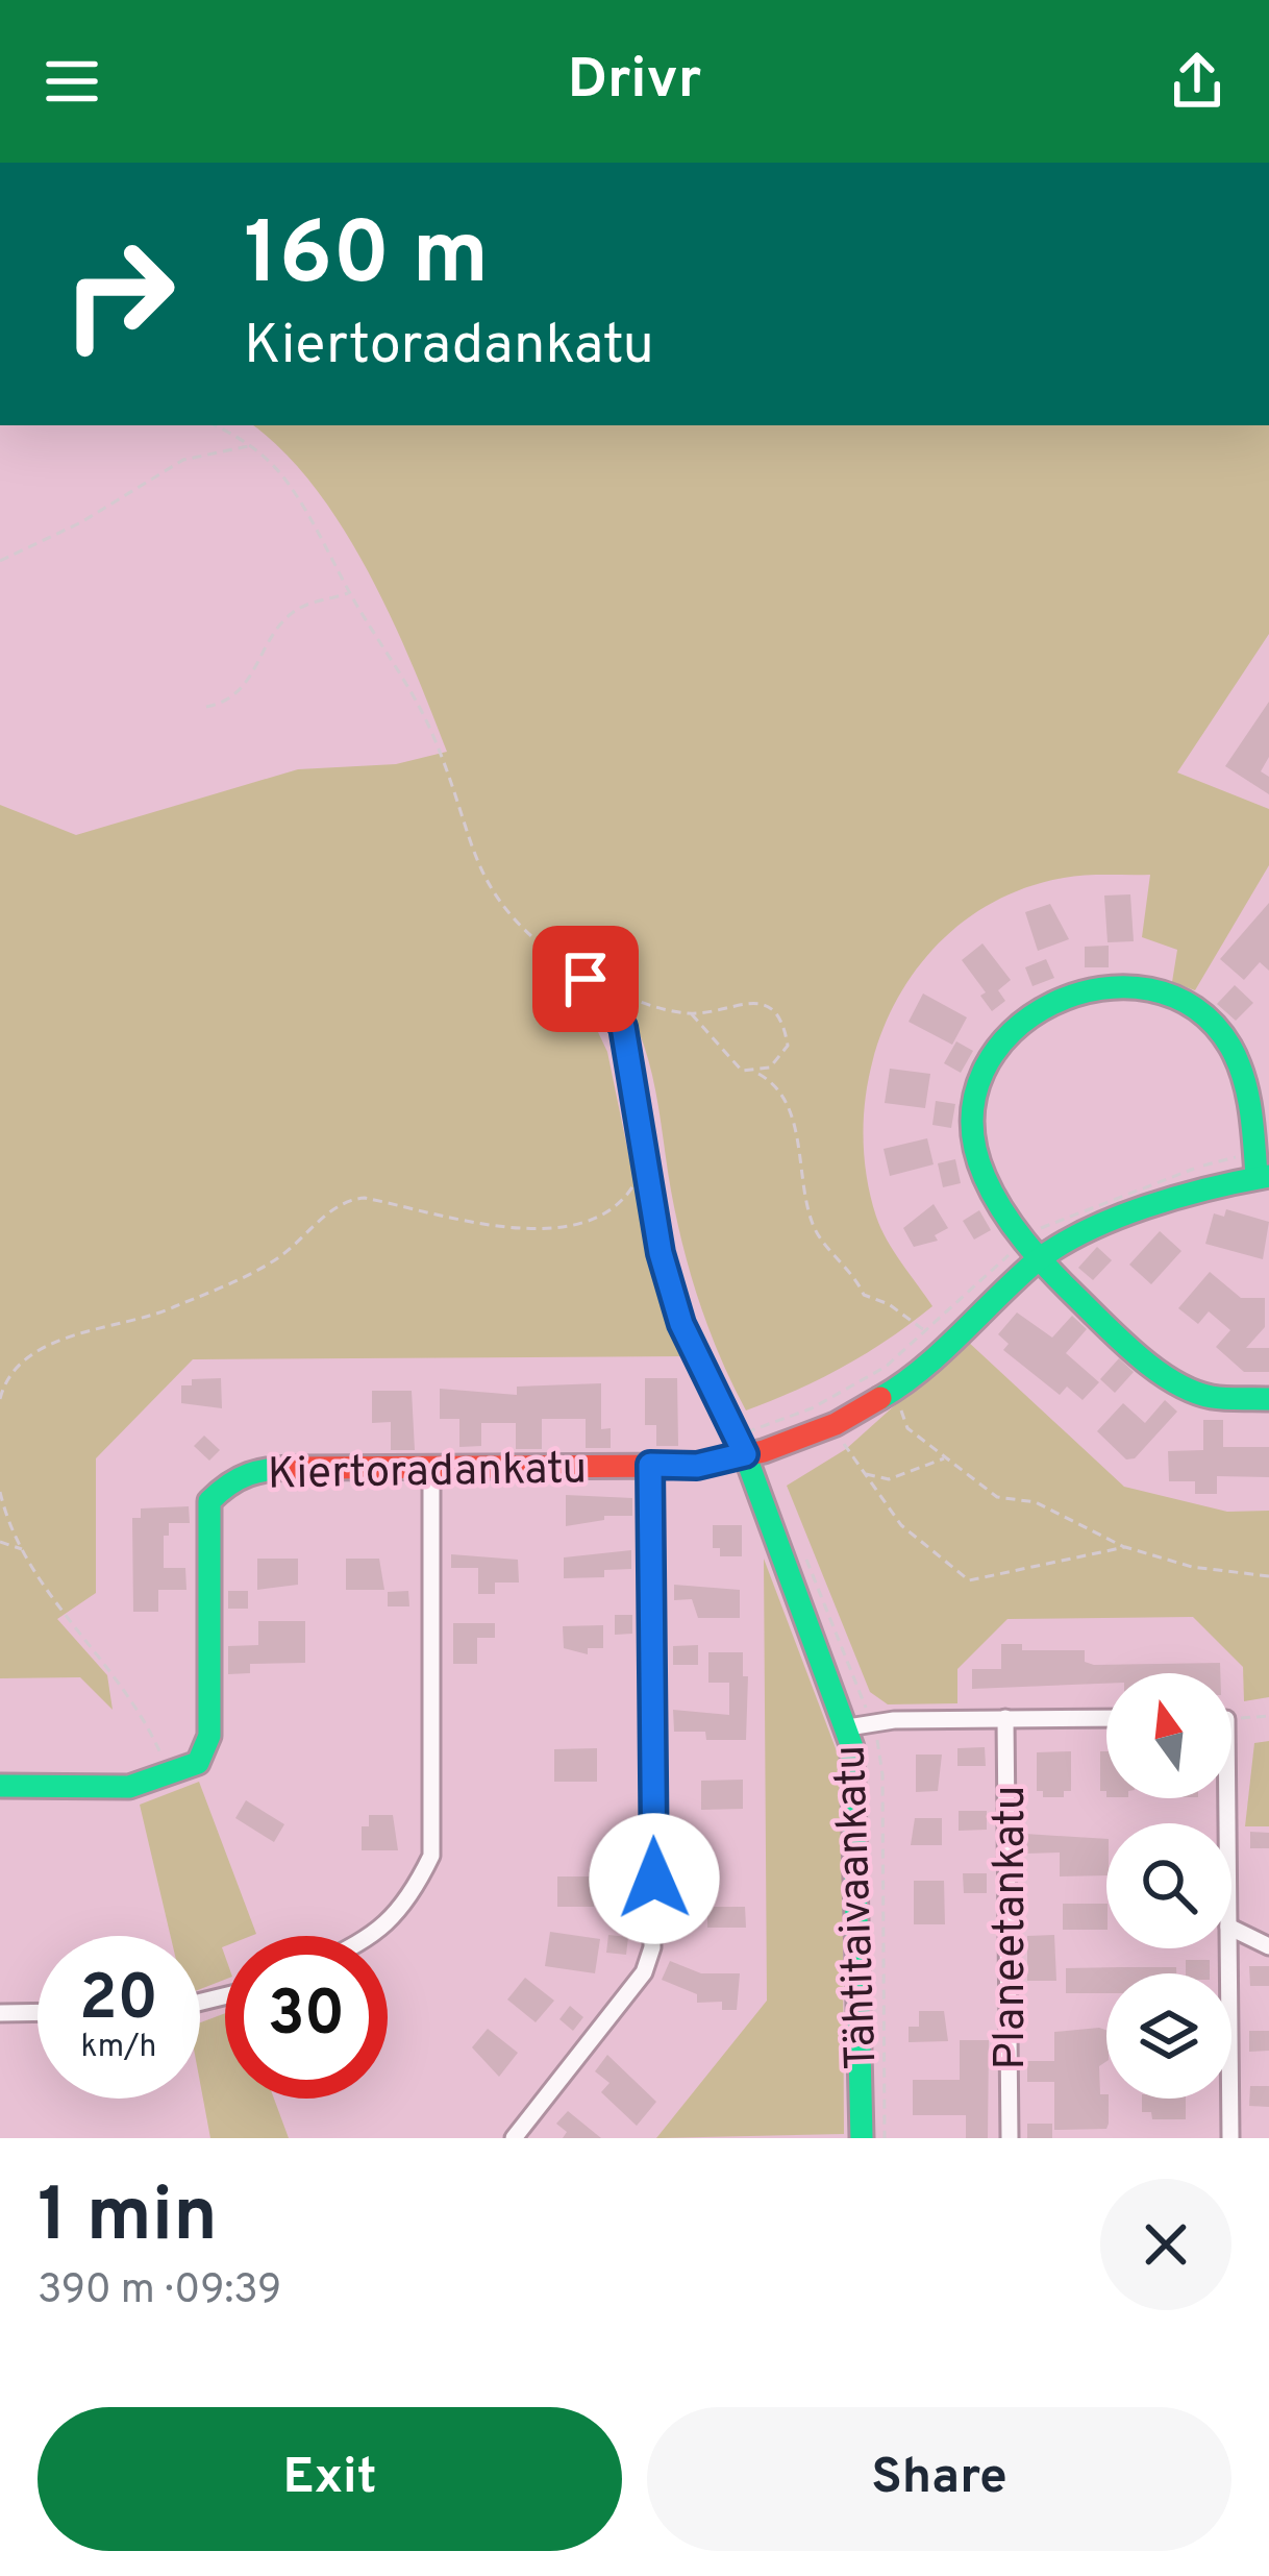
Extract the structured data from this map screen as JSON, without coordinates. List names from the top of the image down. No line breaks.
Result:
{"streets":{"street":["Kiertoradankatu","Tähtitaivaankatu","Planeetankatu"]},"crossings":[["Kiertoradankatu","Tähtitaivaankatu"]],"north":"top","page":{"header":"Drivr","turn":["160 m","Kiertoradankatu"],"speed":"20 km/h","limit":"30","heading":["1 min","390 m · 09:39"],"buttons":["Exit","Share"]}}
